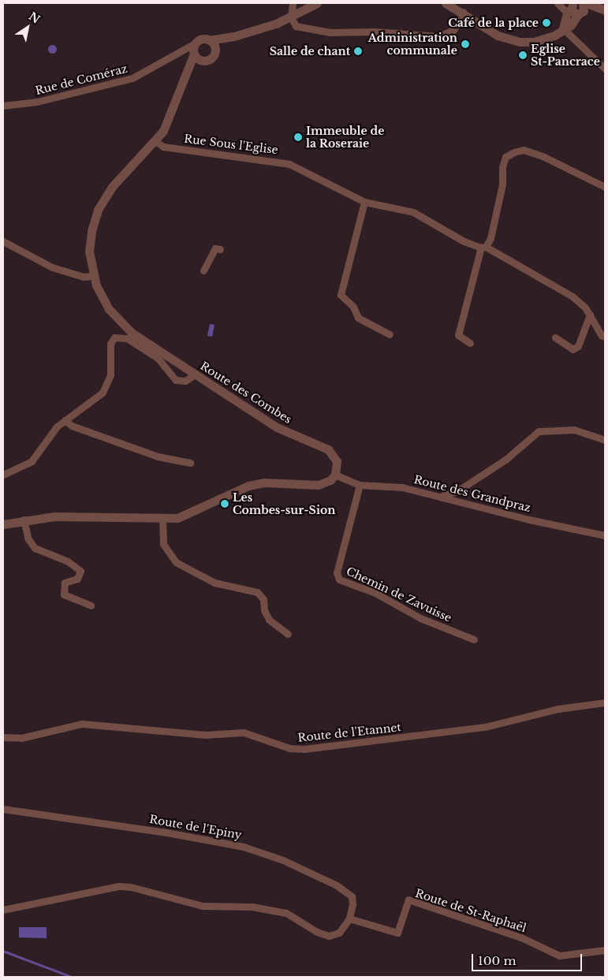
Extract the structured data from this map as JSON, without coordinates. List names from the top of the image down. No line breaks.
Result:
{"streets":{"street":["Rue de Coméraz","Rue Sous l'Eglise","Route des Combes","Route des Grandpraz","Chemin de Zavuisse","Route de l'Etannet","Route de l'Epiny","Route de St-Raphaël"]},"crossings":[["Rue de Coméraz","Route des Combes"],["Rue Sous l'Eglise","Route des Combes"],["Route des Combes","Route des Grandpraz"],["Route des Grandpraz","Chemin de Zavuisse"],["Route de l'Epiny","Route de St-Raphaël"]],"places":["Café de la place","Administration communale","Salle de chant","Eglise St-Pancrace","Immeuble de la Roseraie","Les Combes-sur-Sion"],"scale_bar":"100 m","north":"top right"}
